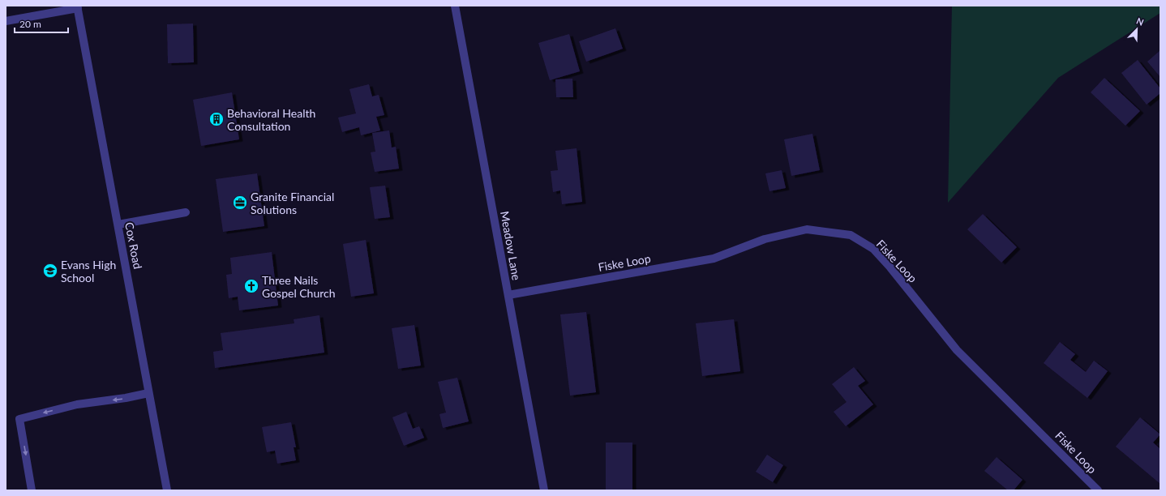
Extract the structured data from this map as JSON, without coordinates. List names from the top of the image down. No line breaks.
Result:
{"streets":{"street":["Cox Road","Meadow Lane","Fiske Loop"]},"crossings":[["Meadow Lane","Fiske Loop"]],"places":{"building":["Behavioral Health Consultation"],"office":["Granite Financial Solutions"],"school or university":["Evans High School"],"church":["Three Nails Gospel Church"]},"scale_bar":"20 m","north":"top right"}
